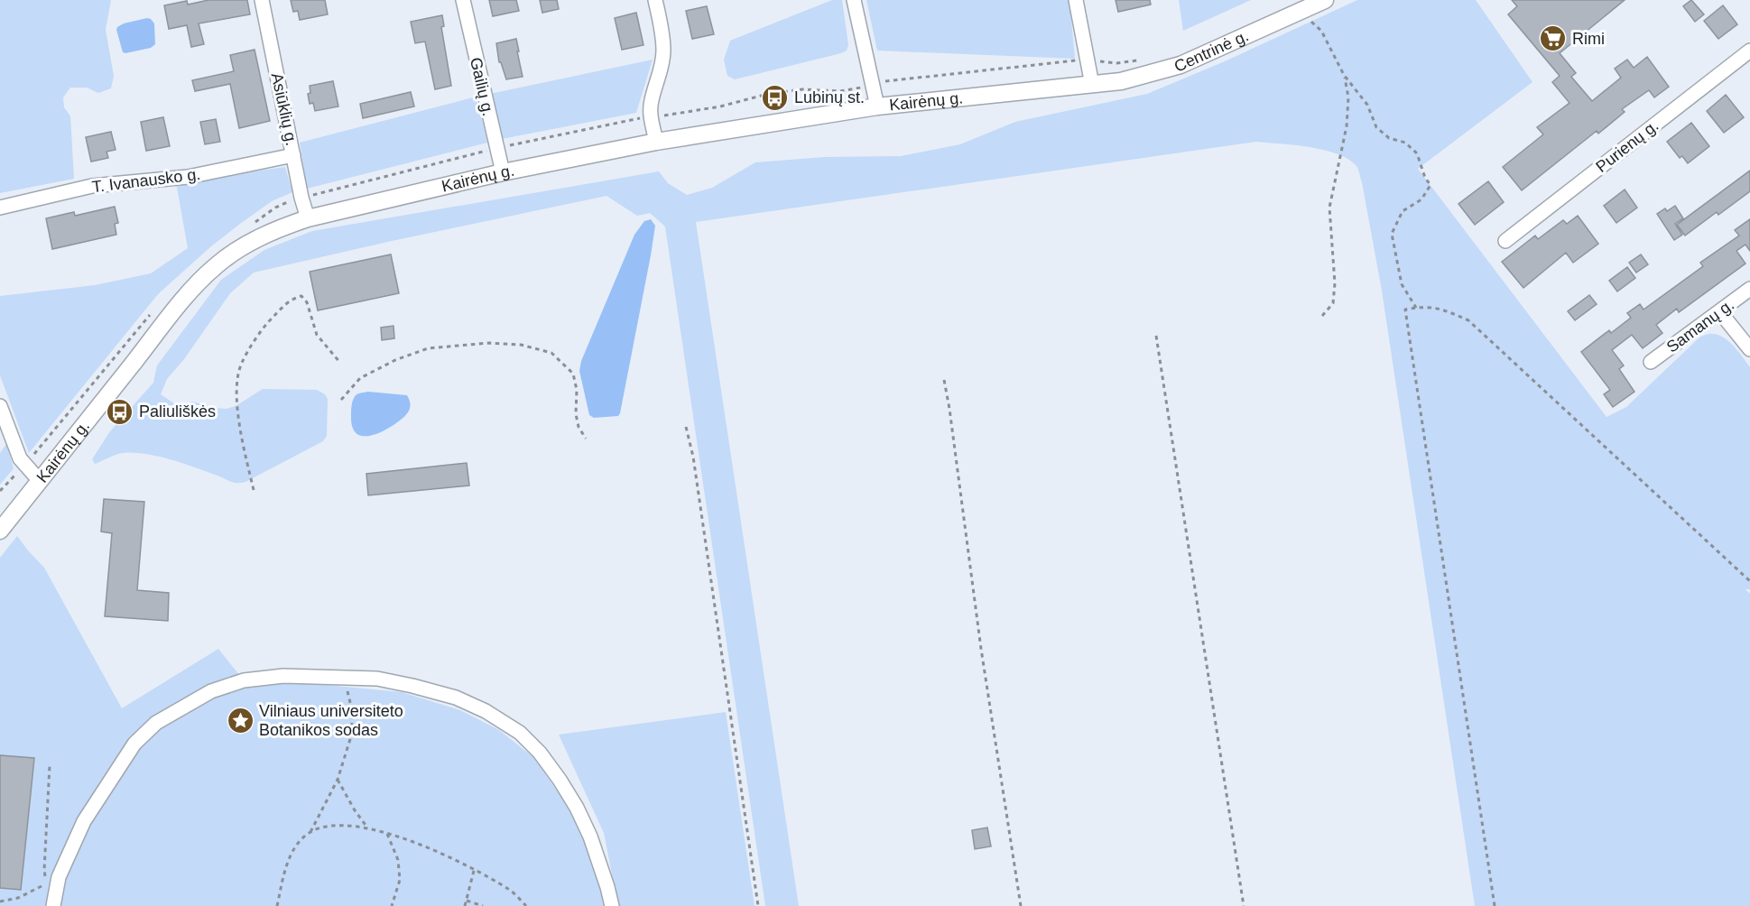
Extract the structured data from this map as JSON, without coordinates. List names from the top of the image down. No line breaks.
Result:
{"streets":{"main road":["Centrinė g.","Kairėnų g."],"street":["Gailių g.","Asiūklių g.","Purienų g.","T. Ivanausko g.","Samanų g."]},"crossings":[["Centrinė g.","Kairėnų g."],["Gailių g.","Kairėnų g."],["Kairėnų g.","Asiūklių g."],["Asiūklių g.","T. Ivanausko g."]],"places":{"supermarket":["Rimi"],"bus stop":["Lubinų st.","Paliuliškės"],"place":["Vilniaus universiteto Botanikos sodas"]}}
